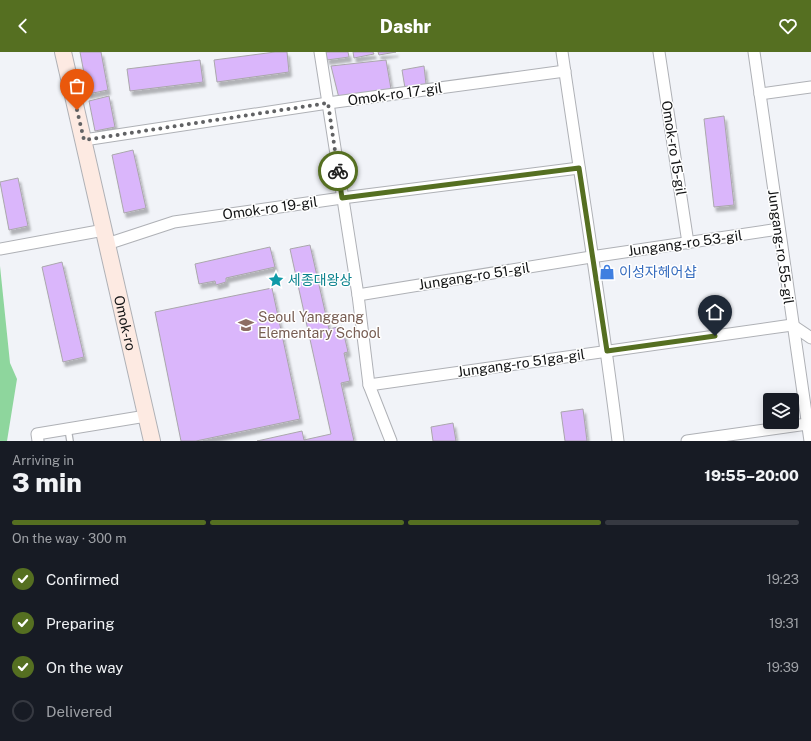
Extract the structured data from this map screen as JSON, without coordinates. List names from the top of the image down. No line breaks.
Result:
{"streets":{"main road":["Omok-ro"],"street":["Omok-ro 17-gil","Omok-ro 15-gil","Omok-ro 19-gil","Jungang-ro 53-gil","Jungang-ro 55-gil","Jungang-ro 51-gil","Jungang-ro 51ga-gil"]},"crossings":[["Omok-ro 17-gil","Omok-ro"],["Omok-ro 15-gil","Jungang-ro 53-gil"],["Omok-ro 19-gil","Omok-ro"],["Jungang-ro 53-gil","Jungang-ro 55-gil"],["Jungang-ro 53-gil","Jungang-ro 51-gil"],["Jungang-ro 55-gil","Jungang-ro 51ga-gil"]],"places":{"shop":["이성자헤어샵"],"place":["세종대왕상"],"school or university":["Seoul Yanggang Elementary School"]},"page":{"header":"Dashr","heading":["3 min","Arriving in","19:55–20:00"],"bar":"On the way · 300 m","list":[["Confirmed","19:23"],["Preparing","19:31"],["On the way","19:39"],"Delivered"]}}
